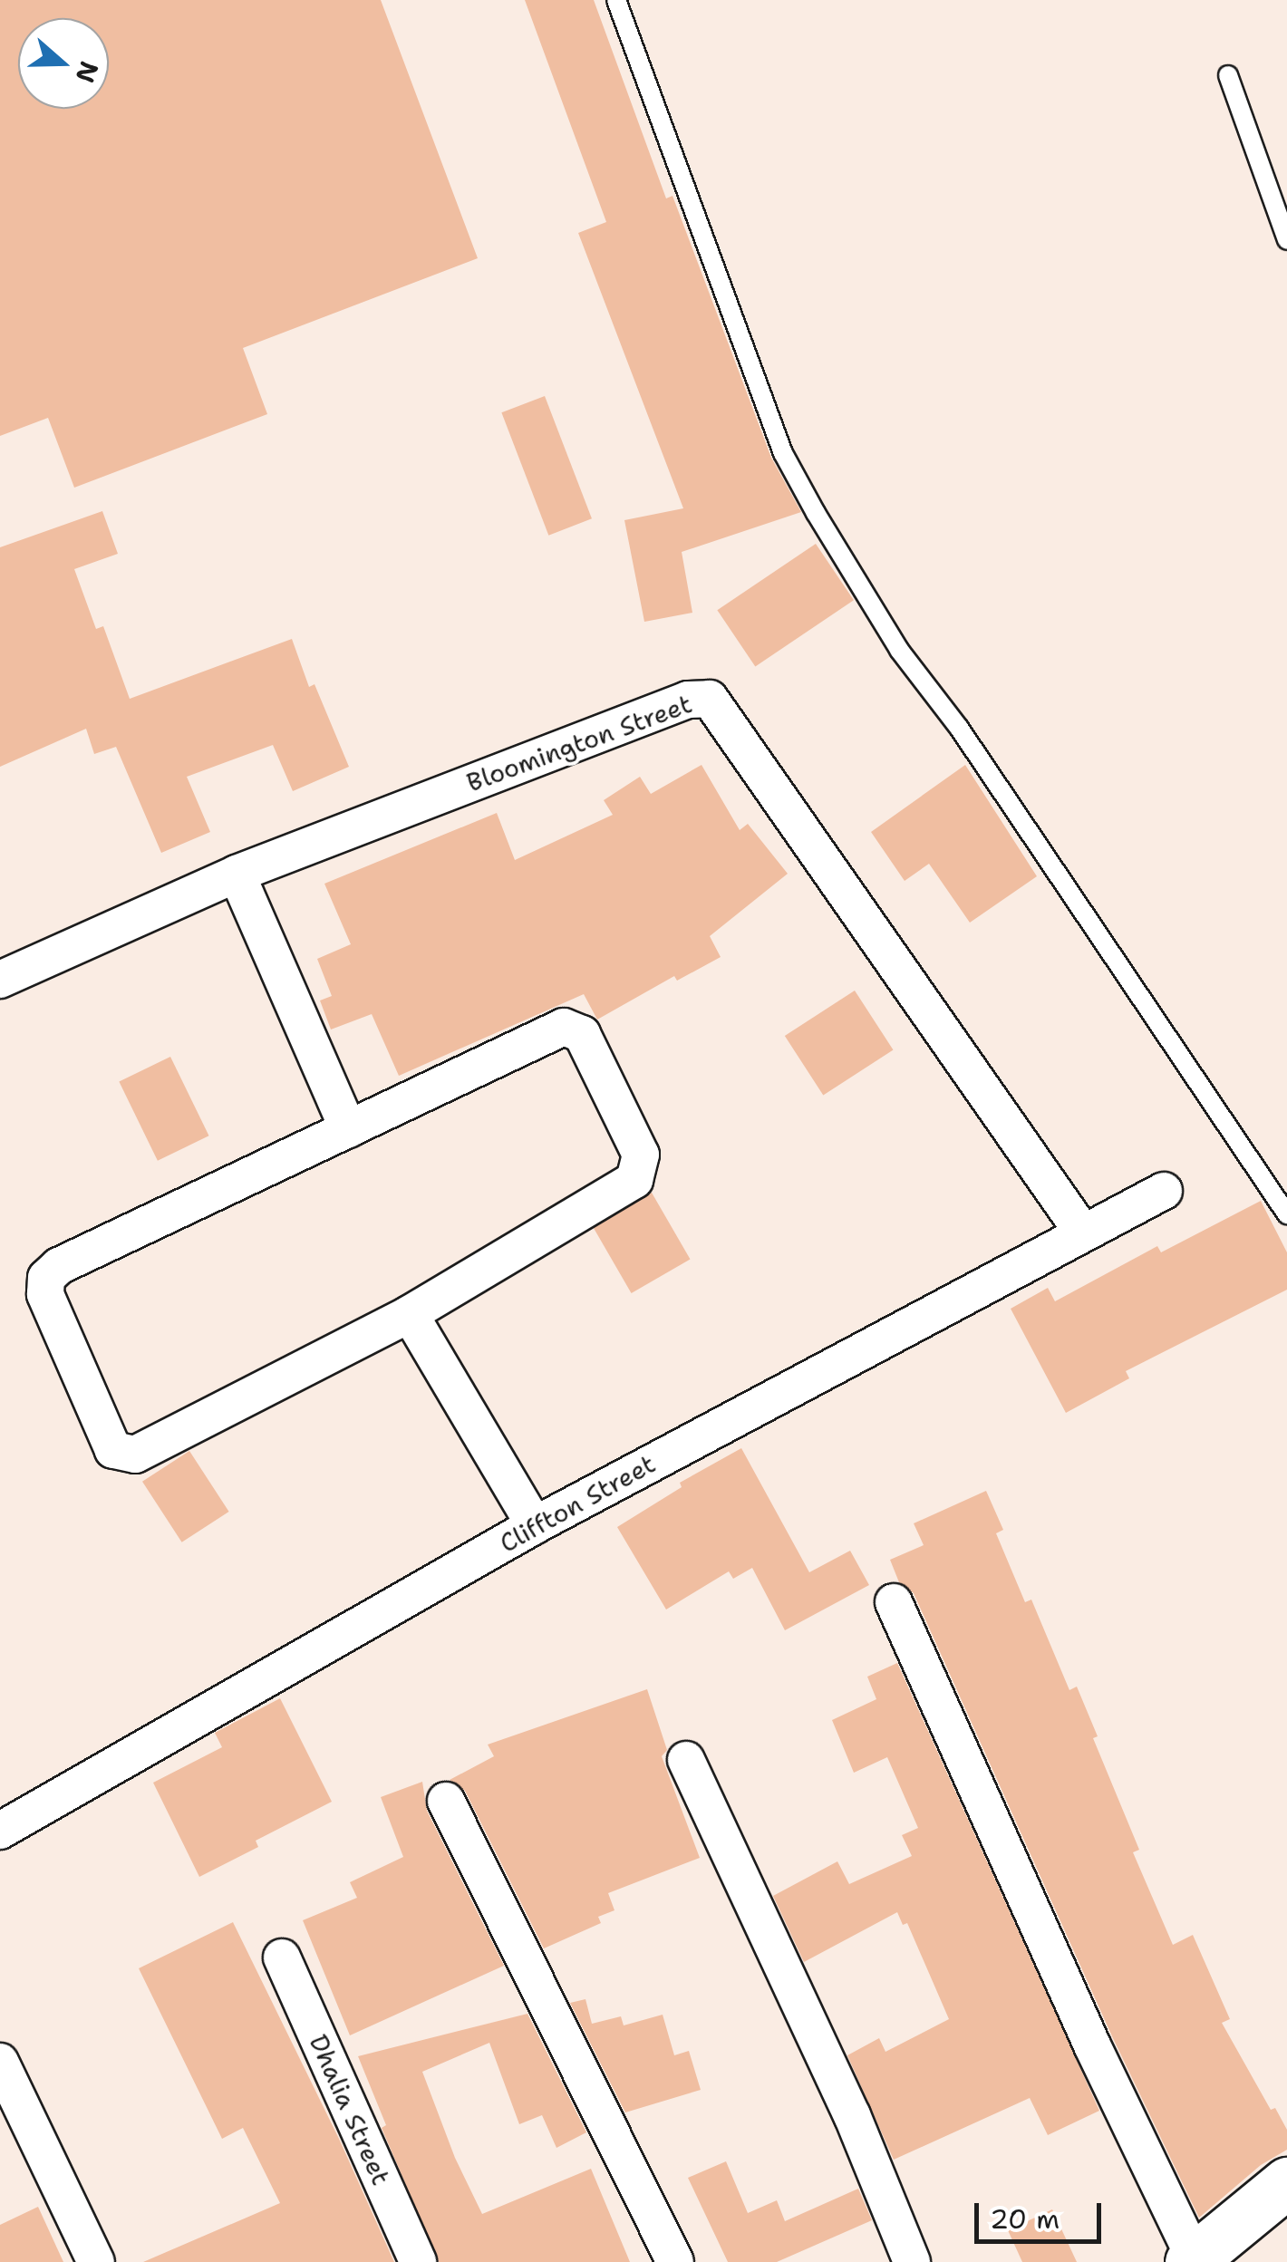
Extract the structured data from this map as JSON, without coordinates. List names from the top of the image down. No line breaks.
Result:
{"streets":{"street":["Bloomington Street","Cliffton Street","Dhalia Street"]},"crossings":[["Bloomington Street","Cliffton Street"]],"scale_bar":"20 m","north":"right"}
